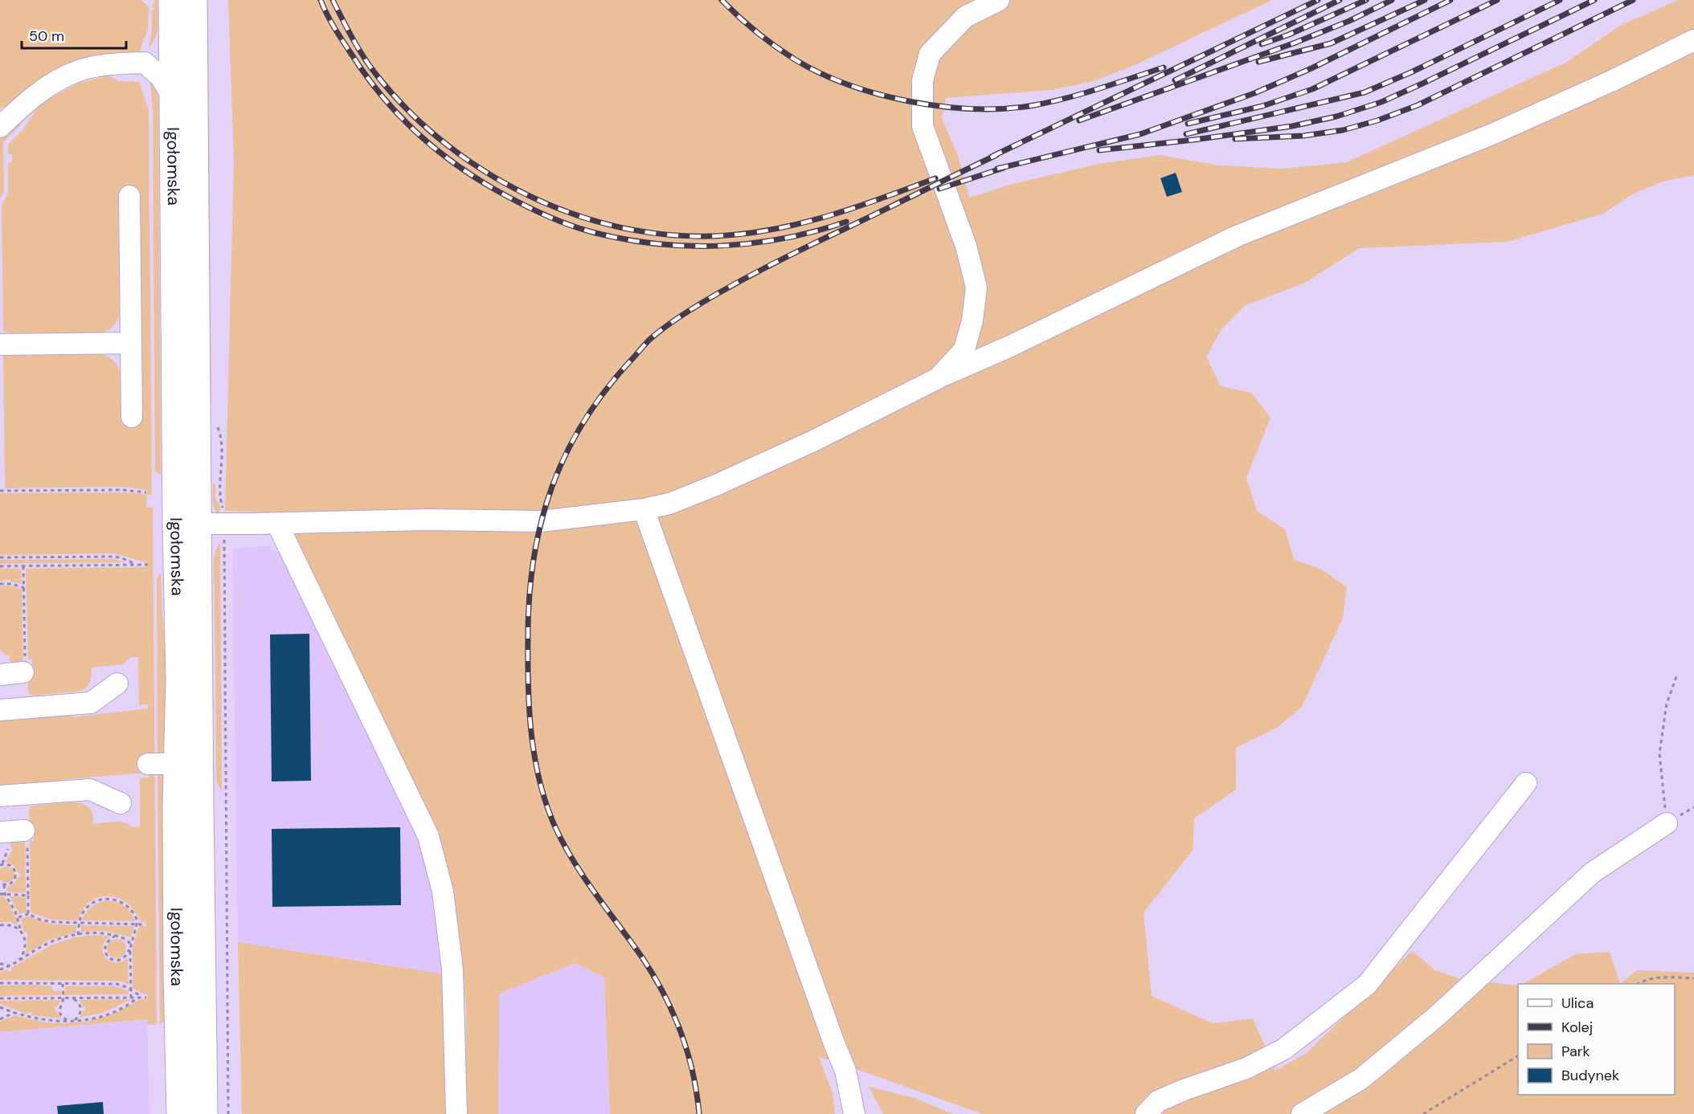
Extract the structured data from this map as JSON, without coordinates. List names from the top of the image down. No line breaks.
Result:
{"streets":{"main road":["Igołomska"]},"legend":["Ulica","Kolej","Park","Budynek"],"scale_bar":"50 m"}
